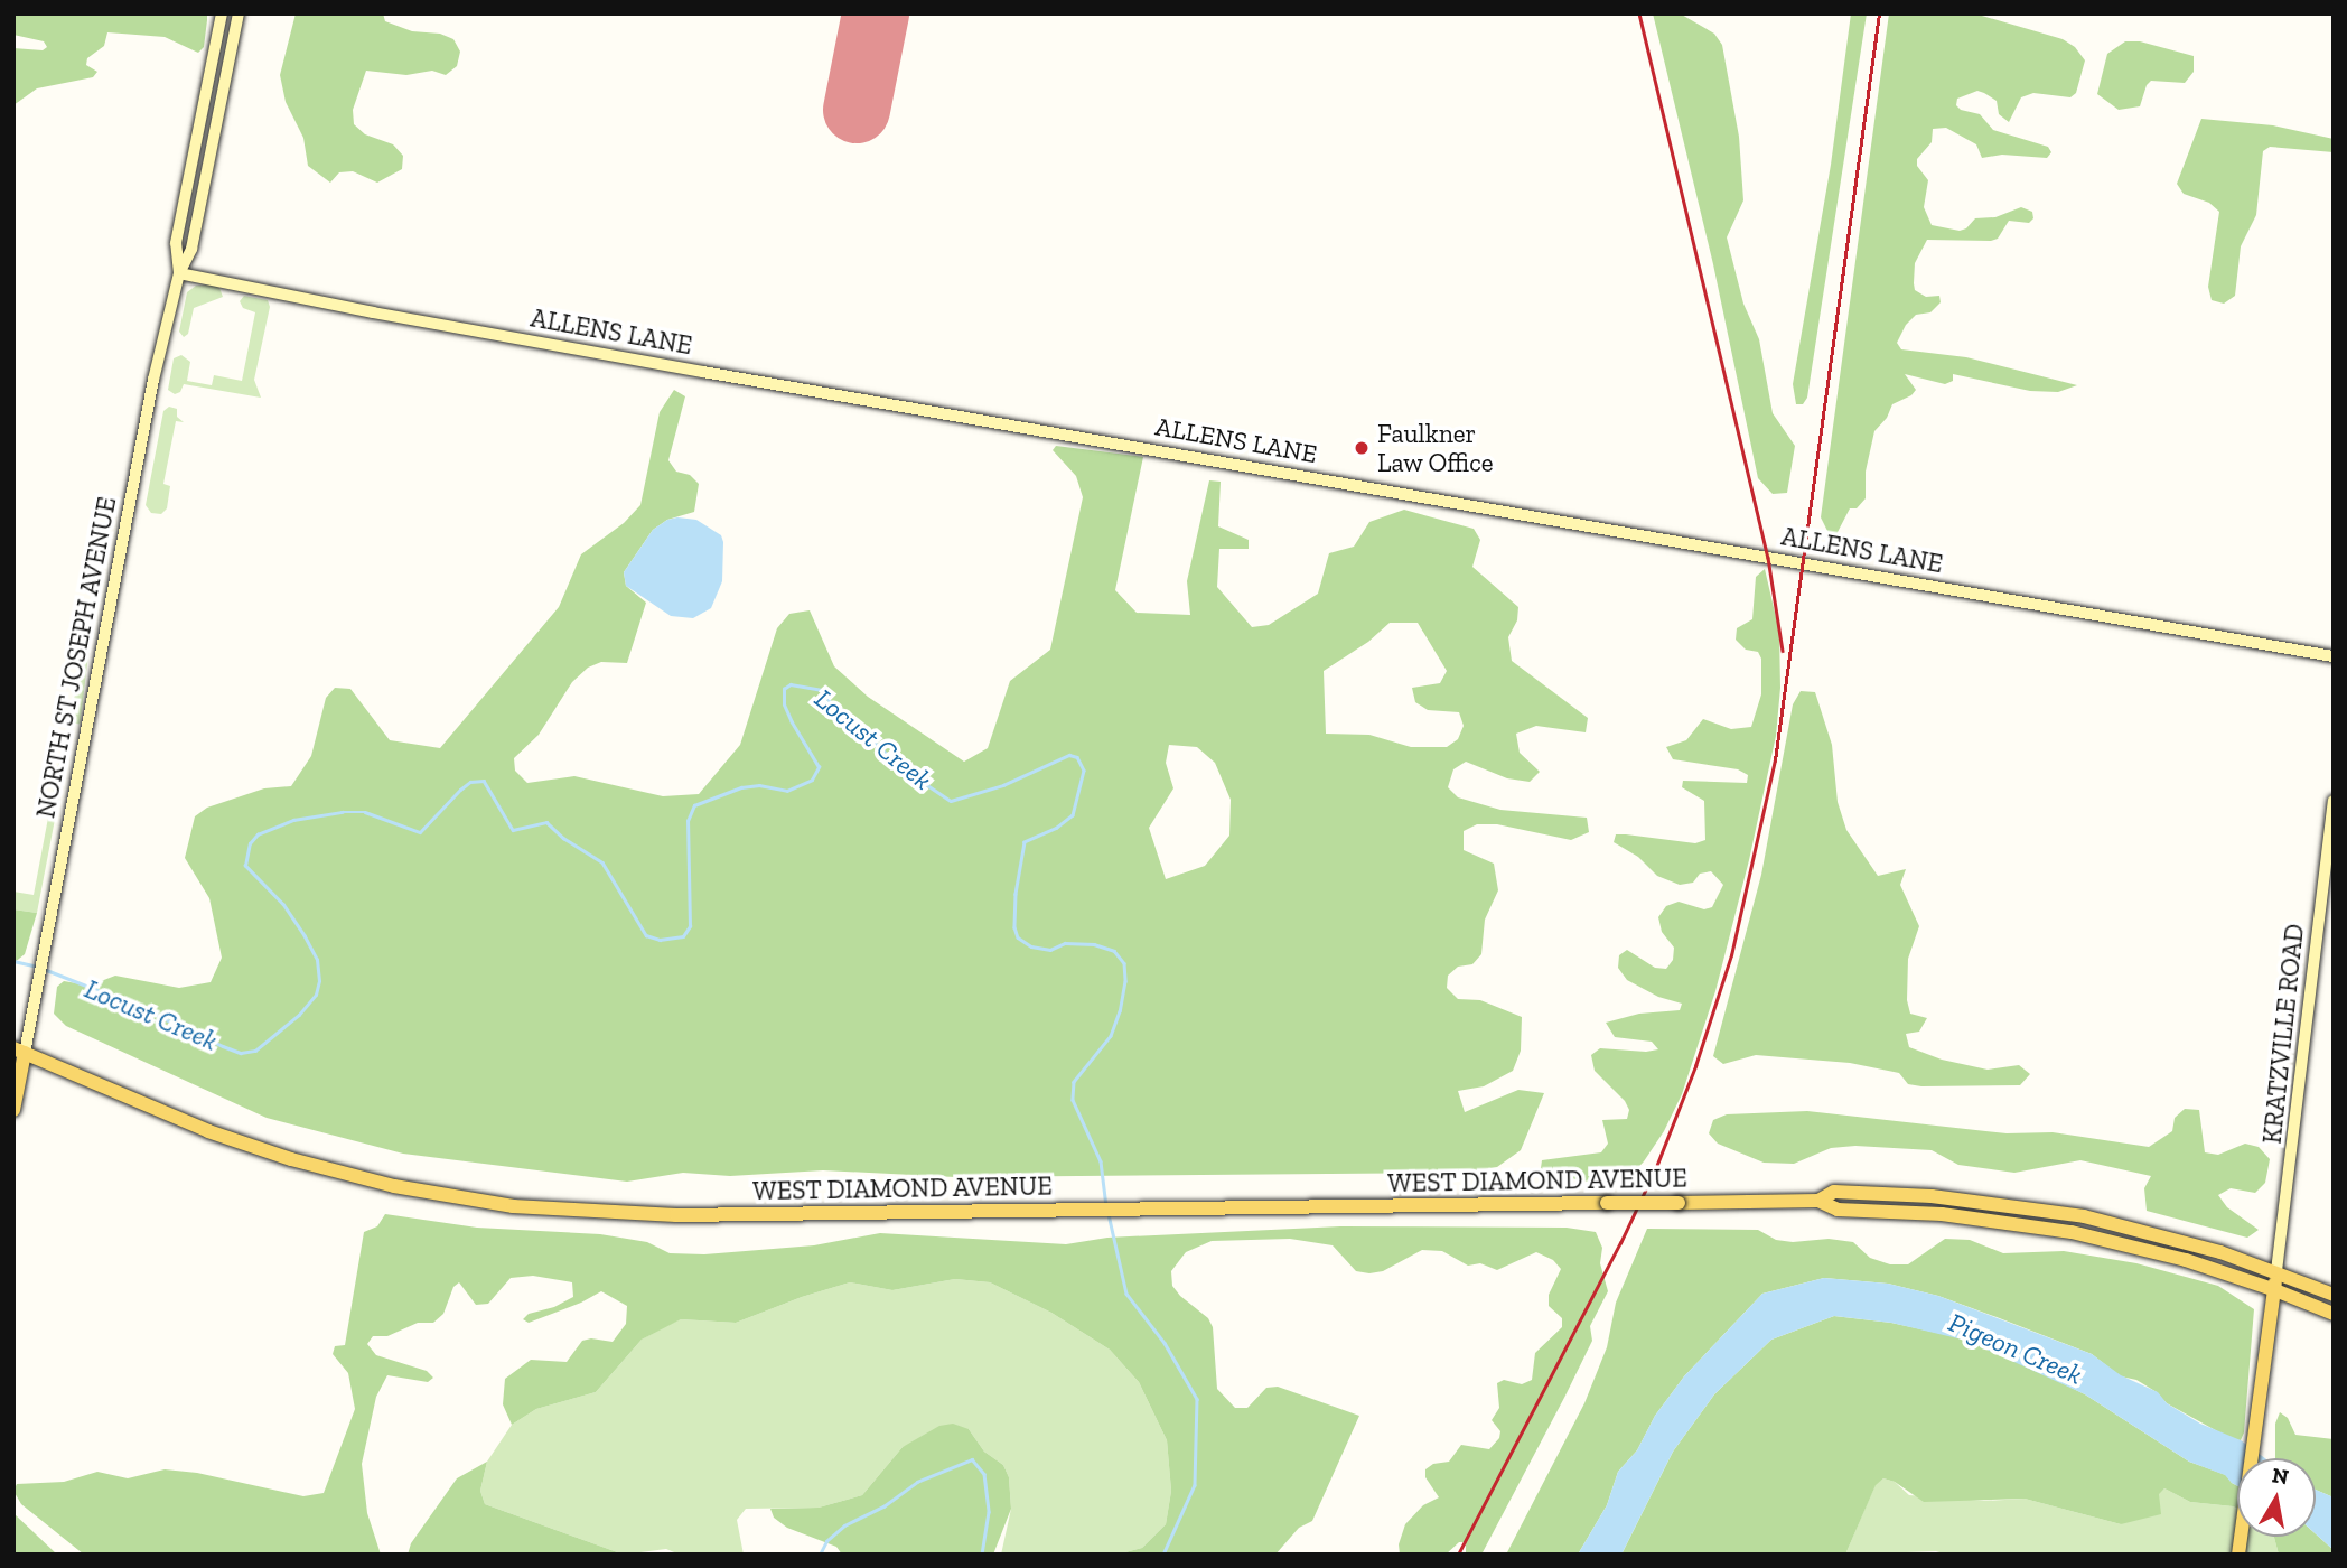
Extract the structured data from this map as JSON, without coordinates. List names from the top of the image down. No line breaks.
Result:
{"streets":{"main road":["WEST DIAMOND AVENUE"],"street":["ALLENS LANE","NORTH ST JOSEPH AVENUE","KRATZVILLE ROAD"]},"crossings":[["ALLENS LANE","NORTH ST JOSEPH AVENUE"],["NORTH ST JOSEPH AVENUE","WEST DIAMOND AVENUE"],["KRATZVILLE ROAD","WEST DIAMOND AVENUE"]],"water":["Locust Creek","Pigeon Creek"],"places":["Faulkner Law Office"],"north":"top"}
